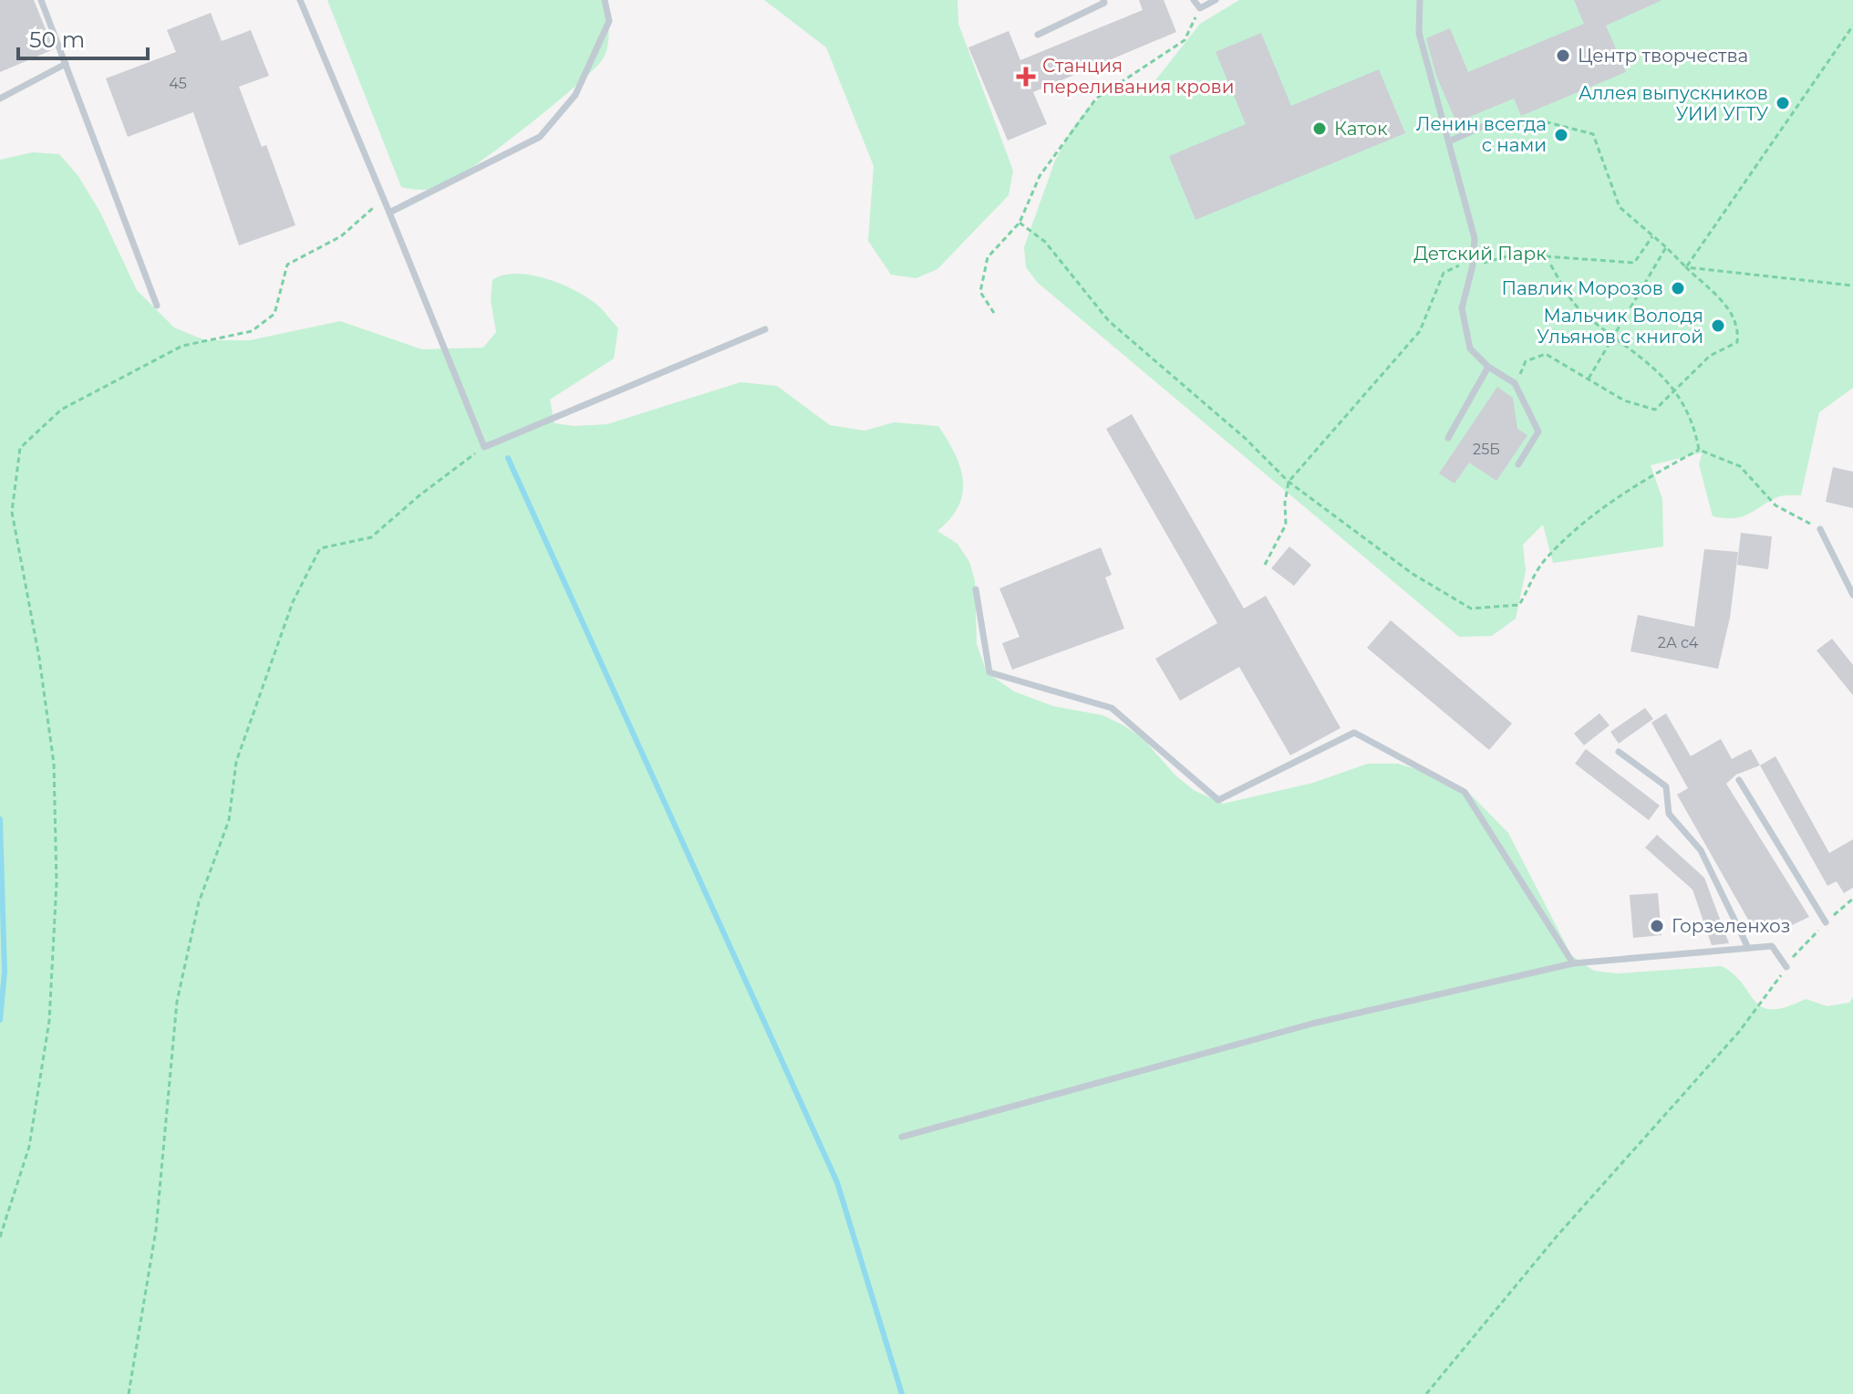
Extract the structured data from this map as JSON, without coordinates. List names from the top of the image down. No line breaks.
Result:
{"parks":["Детский Парк"],"places":{"other":["Центр творчества","Аллея выпускников УИИ УГТУ","Каток","Ленин всегда с нами","Павлик Морозов","Мальчик Володя Ульянов с книгой","Горзеленхоз"],"health":["Станция переливания крови"]},"house_numbers":["45","25Б","2А с4"],"scale_bar":"50 m"}
